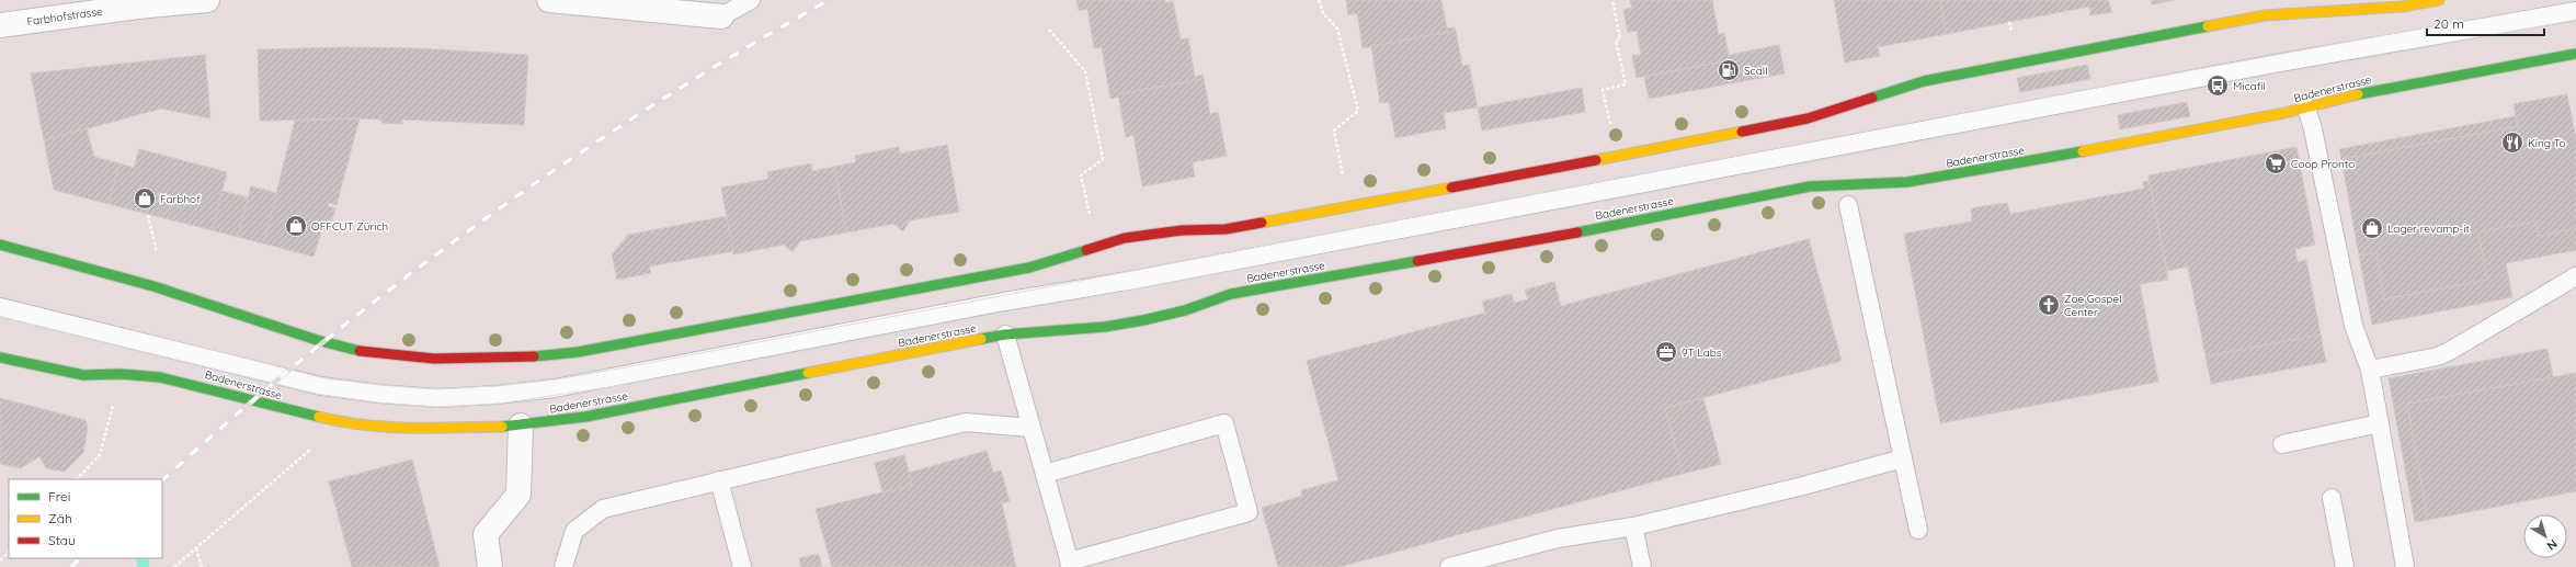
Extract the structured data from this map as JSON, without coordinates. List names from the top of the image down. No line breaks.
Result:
{"streets":{"street":["Farbhofstrasse","Badenerstrasse"]},"places":{"fuel station":["Scall"],"bus stop":["Micafil"],"restaurant":["King To"],"supermarket":["Coop Pronto"],"shop":["Farbhof","OFFCUT Zürich","Lager revamp-it"],"church":["Zoe Gospel Center"],"office":["9T Labs"]},"legend":["Frei","Zäh","Stau"],"scale_bar":"20 m","north":"bottom right"}
